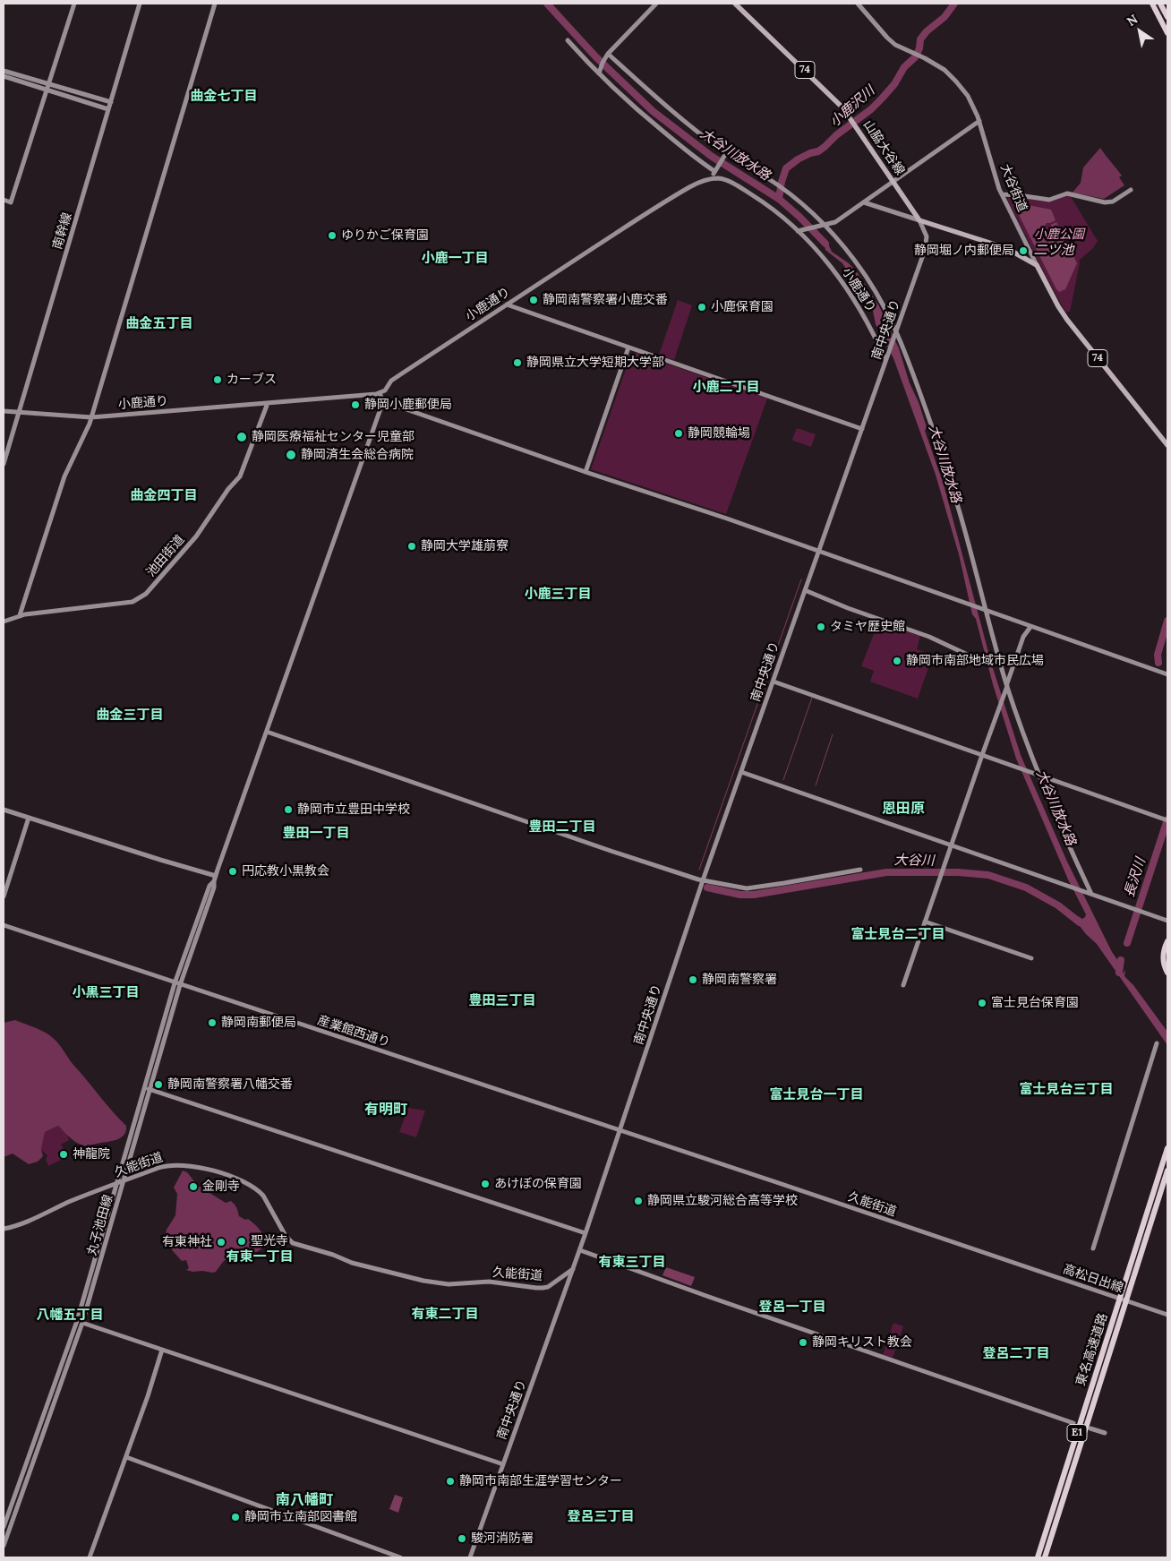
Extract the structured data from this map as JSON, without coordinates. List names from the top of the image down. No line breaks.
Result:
{"streets":{"highway":["東名高速道路","E1"],"main road":["74","山脇大谷線","大谷街道"],"street":["南幹線","小鹿通り","南中央通り","池田街道","産業館西通り","久能街道","丸子池田線","高松日出線"]},"crossings":[["山脇大谷線","南中央通り"],["南幹線","小鹿通り"],["小鹿通り","南中央通り"],["小鹿通り","池田街道"],["南中央通り","産業館西通り"],["南中央通り","久能街道"],["産業館西通り","久能街道"],["産業館西通り","丸子池田線"],["久能街道","丸子池田線"],["久能街道","高松日出線"]],"districts":["曲金七丁目","小鹿一丁目","曲金五丁目","小鹿二丁目","曲金四丁目","小鹿三丁目","曲金三丁目","恩田原","豊田二丁目","豊田一丁目","富士見台二丁目","小黒三丁目","豊田三丁目","富士見台三丁目","富士見台一丁目","有明町","有東一丁目","有東三丁目","登呂一丁目","有東二丁目","八幡五丁目","登呂二丁目","南八幡町","登呂三丁目"],"water":["小鹿沢川","大谷川放水路","二ツ池","大谷川","長沢川"],"parks":["小鹿公園"],"places":["ゆりかご保育園","静岡堀ノ内郵便局","静岡南警察署小鹿交番","小鹿保育園","静岡県立大学短期大学部","カーブス","静岡小鹿郵便局","静岡競輪場","静岡医療福祉センター児童部","静岡済生会総合病院","静岡大学雄萠寮","タミヤ歴史館","静岡市南部地域市民広場","静岡市立豊田中学校","円応教小黒教会","静岡南警察署","富士見台保育園","静岡南郵便局","静岡南警察署八幡交番","神龍院","あけぼの保育園","金剛寺","静岡県立駿河総合高等学校","聖光寺","有東神社","静岡キリスト教会","静岡市南部生涯学習センター","静岡市立南部図書館","駿河消防署"],"north":"top left"}
